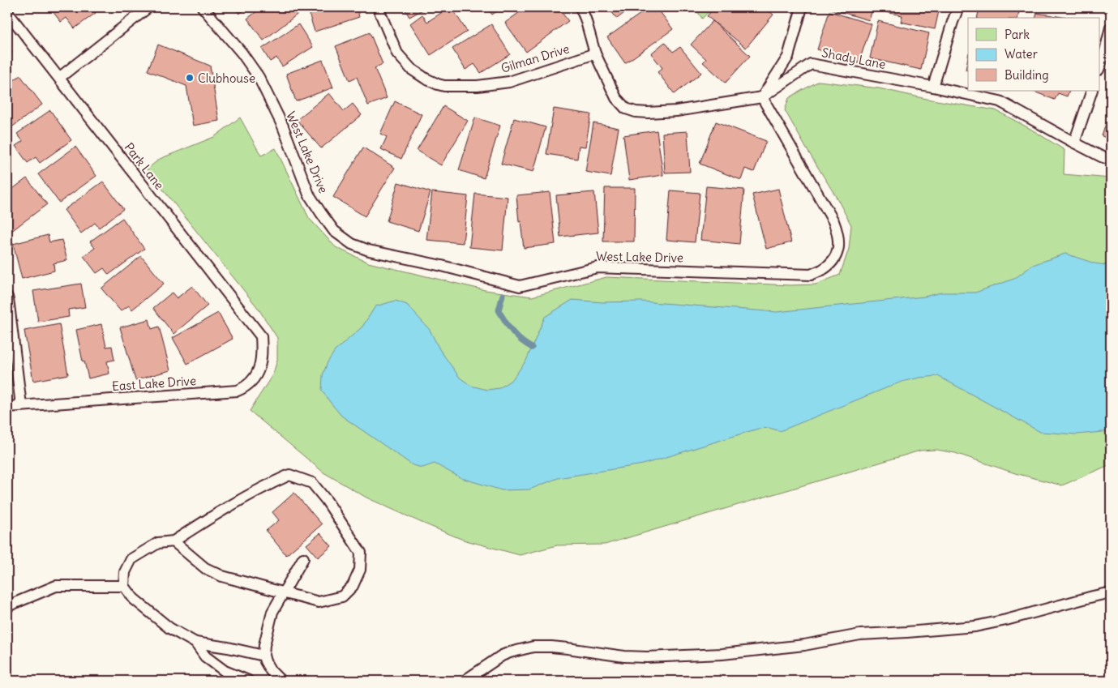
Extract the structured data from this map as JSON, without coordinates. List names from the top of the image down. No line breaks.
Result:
{"streets":{"lane":["Gilman Drive","Shady Lane","West Lake Drive","Park Lane","East Lake Drive"]},"crossings":[["Gilman Drive","Shady Lane"],["Shady Lane","West Lake Drive"],["Park Lane","East Lake Drive"]],"places":["Clubhouse"],"legend":["Park","Water","Building"]}
